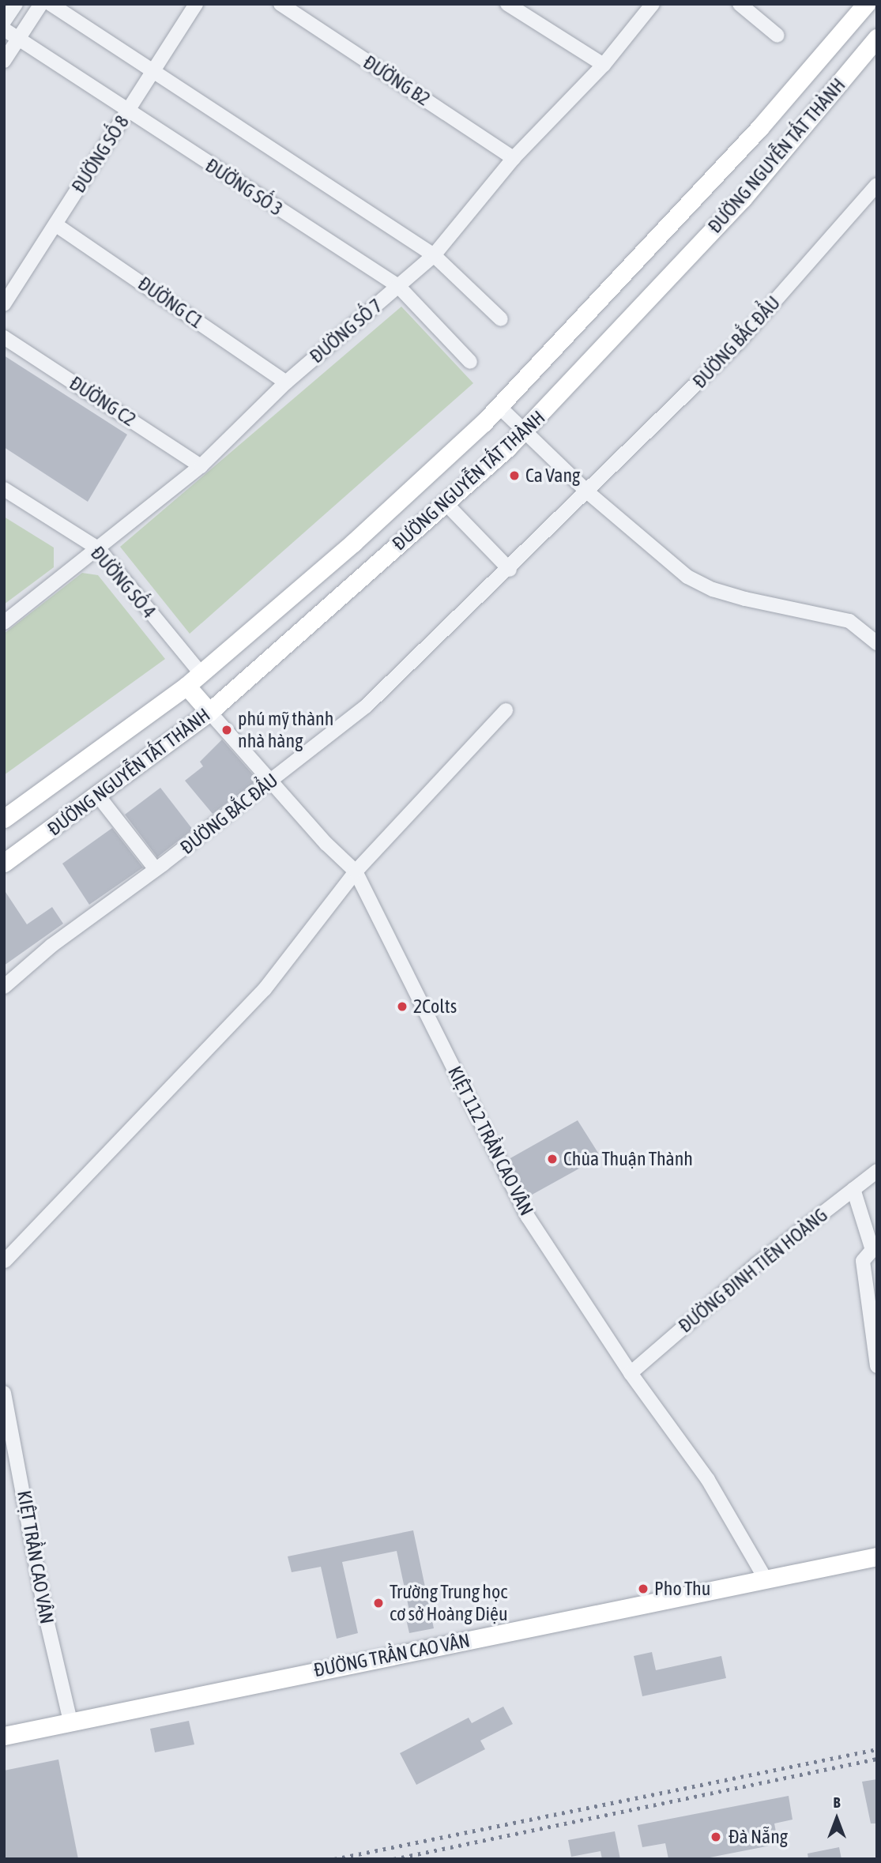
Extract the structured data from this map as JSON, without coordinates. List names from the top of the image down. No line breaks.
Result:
{"streets":{"main road":["ĐƯỜNG NGUYỄN TẤT THÀNH","ĐƯỜNG TRẦN CAO VÂN"],"street":["ĐƯỜNG B2","ĐƯỜNG SỐ 8","ĐƯỜNG SỐ 3","ĐƯỜNG C1","ĐƯỜNG SỐ 7","ĐƯỜNG BẮC ĐẨU","ĐƯỜNG C2","ĐƯỜNG SỐ 4","KIỆT 112 TRẦN CAO VÂN","ĐƯỜNG ĐINH TIÊN HOÀNG","KIỆT TRẦN CAO VÂN"]},"crossings":[["ĐƯỜNG B2","ĐƯỜNG SỐ 7"],["ĐƯỜNG SỐ 8","ĐƯỜNG SỐ 3"],["ĐƯỜNG SỐ 8","ĐƯỜNG C1"],["ĐƯỜNG NGUYỄN TẤT THÀNH","ĐƯỜNG SỐ 4"],["ĐƯỜNG NGUYỄN TẤT THÀNH","KIỆT 112 TRẦN CAO VÂN"],["ĐƯỜNG SỐ 3","ĐƯỜNG SỐ 7"],["ĐƯỜNG C1","ĐƯỜNG SỐ 7"],["ĐƯỜNG SỐ 7","ĐƯỜNG C2"],["ĐƯỜNG SỐ 7","ĐƯỜNG SỐ 4"],["ĐƯỜNG BẮC ĐẨU","KIỆT 112 TRẦN CAO VÂN"],["KIỆT 112 TRẦN CAO VÂN","ĐƯỜNG ĐINH TIÊN HOÀNG"],["KIỆT 112 TRẦN CAO VÂN","ĐƯỜNG TRẦN CAO VÂN"],["KIỆT TRẦN CAO VÂN","ĐƯỜNG TRẦN CAO VÂN"]],"places":["Ca Vang","phú mỹ thành nhà hàng","2Colts","Chùa Thuận Thành","Pho Thu","Trường Trung học cơ sở Hoàng Diệu","Đà Nẵng"],"north":"top"}
